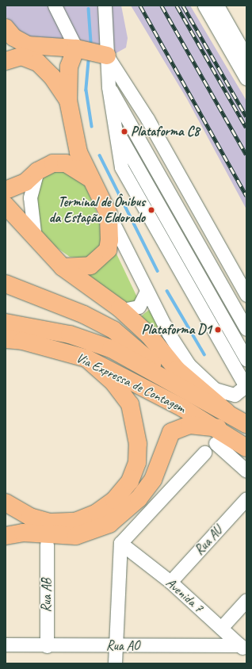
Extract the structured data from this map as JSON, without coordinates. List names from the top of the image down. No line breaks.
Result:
{"streets":{"main road":["Via Expressa de Contagem"],"street":["Rua AU","Rua AB","Avenida 7","Rua AO"]},"crossings":[["Rua AU","Avenida 7"],["Rua AB","Rua AO"],["Avenida 7","Rua AO"]],"places":["Plataforma C8","Terminal de Ônibus da Estação Eldorado","Plataforma D1"]}
